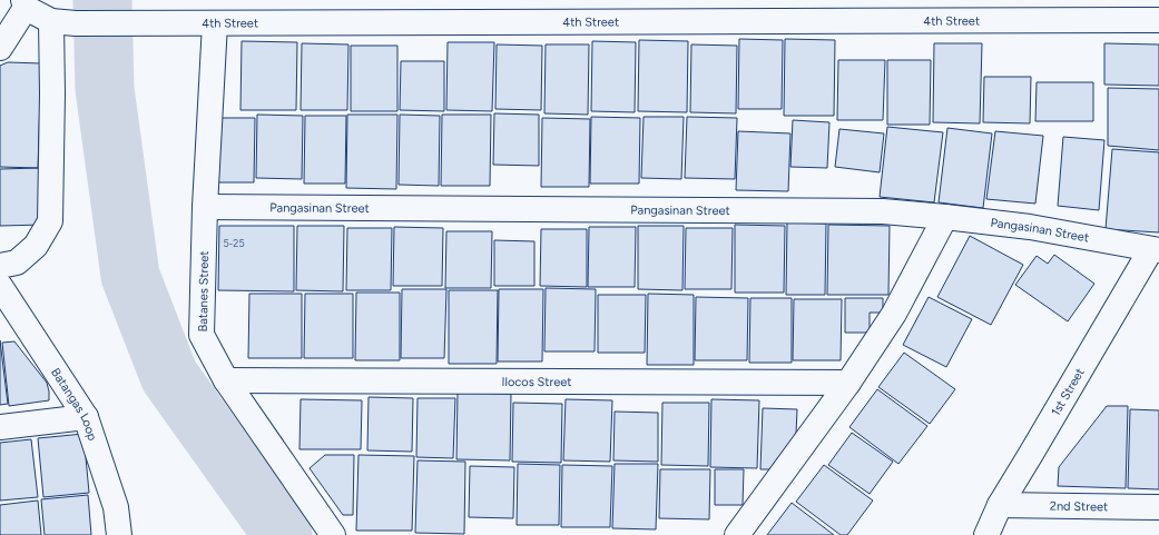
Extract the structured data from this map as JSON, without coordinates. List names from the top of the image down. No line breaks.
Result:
{"streets":{"street":["4th Street","Pangasinan Street","Batanes Street","Ilocos Street","1st Street","Batangas Loop","2nd Street"]},"crossings":[["4th Street","Batanes Street"],["Pangasinan Street","Batanes Street"],["Pangasinan Street","1st Street"],["Batanes Street","Ilocos Street"],["1st Street","2nd Street"]],"house_numbers":["5-25"]}
